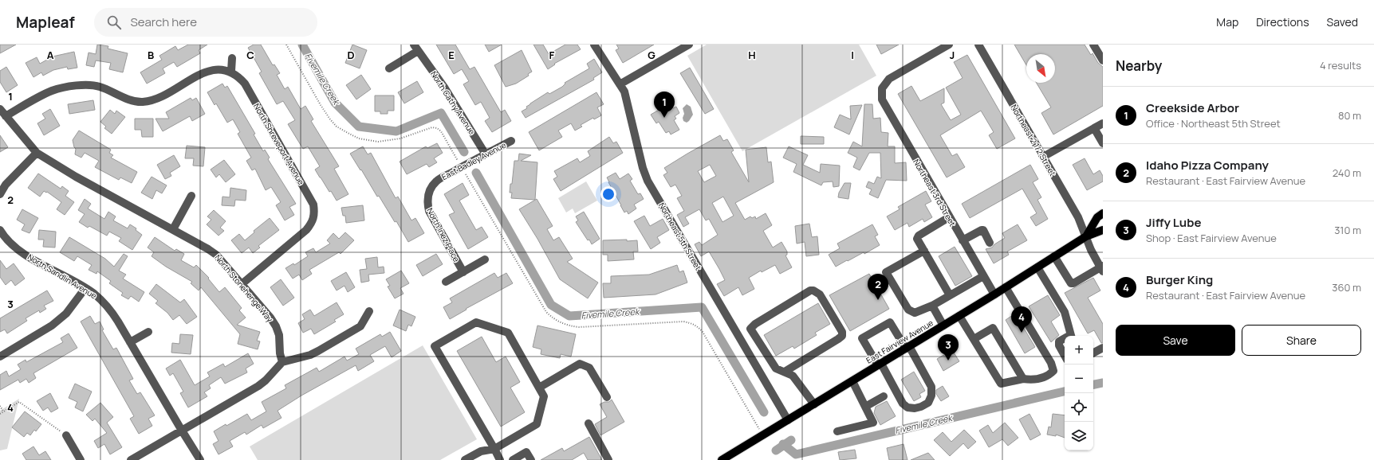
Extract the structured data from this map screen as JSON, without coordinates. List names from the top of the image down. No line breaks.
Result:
{"streets":{"main road":["East Fairview Avenue"],"street":["North Cathy Avenue","Northeast 2 1/2 Street","North Shreveport Avenue","East Badley Avenue","Northeast 3rd Street","North Inez Place","Northeast 5th Street","North Sandlin Avenue","North Stonehenge Way"]},"crossings":[["North Cathy Avenue","East Badley Avenue"],["Northeast 2 1/2 Street","East Fairview Avenue"],["North Shreveport Avenue","North Stonehenge Way"],["East Badley Avenue","North Inez Place"],["Northeast 3rd Street","East Fairview Avenue"],["Northeast 5th Street","East Fairview Avenue"]],"water":["Fivemile Creek"],"north":"bottom right","page":{"header":"Mapleaf","search":"Search here","nav":["Map","Directions","Saved"],"heading":["Nearby","4 results"],"list":[{"mark":"1","name":"Creekside Arbor","note":"Office · Northeast 5th Street","value":"80 m"},{"mark":"2","name":"Idaho Pizza Company","note":"Restaurant · East Fairview Avenue","value":"240 m"},{"mark":"3","name":"Jiffy Lube","note":"Shop · East Fairview Avenue","value":"310 m"},{"mark":"4","name":"Burger King","note":"Restaurant · East Fairview Avenue","value":"360 m"}],"pins":["1","2","4","3"],"buttons":["Save","Share"],"map_buttons":["+","−"]},"grid":{"columns":["A","B","C","D","E","F","G","H","I","J"],"rows":["1","2","3","4"]}}
